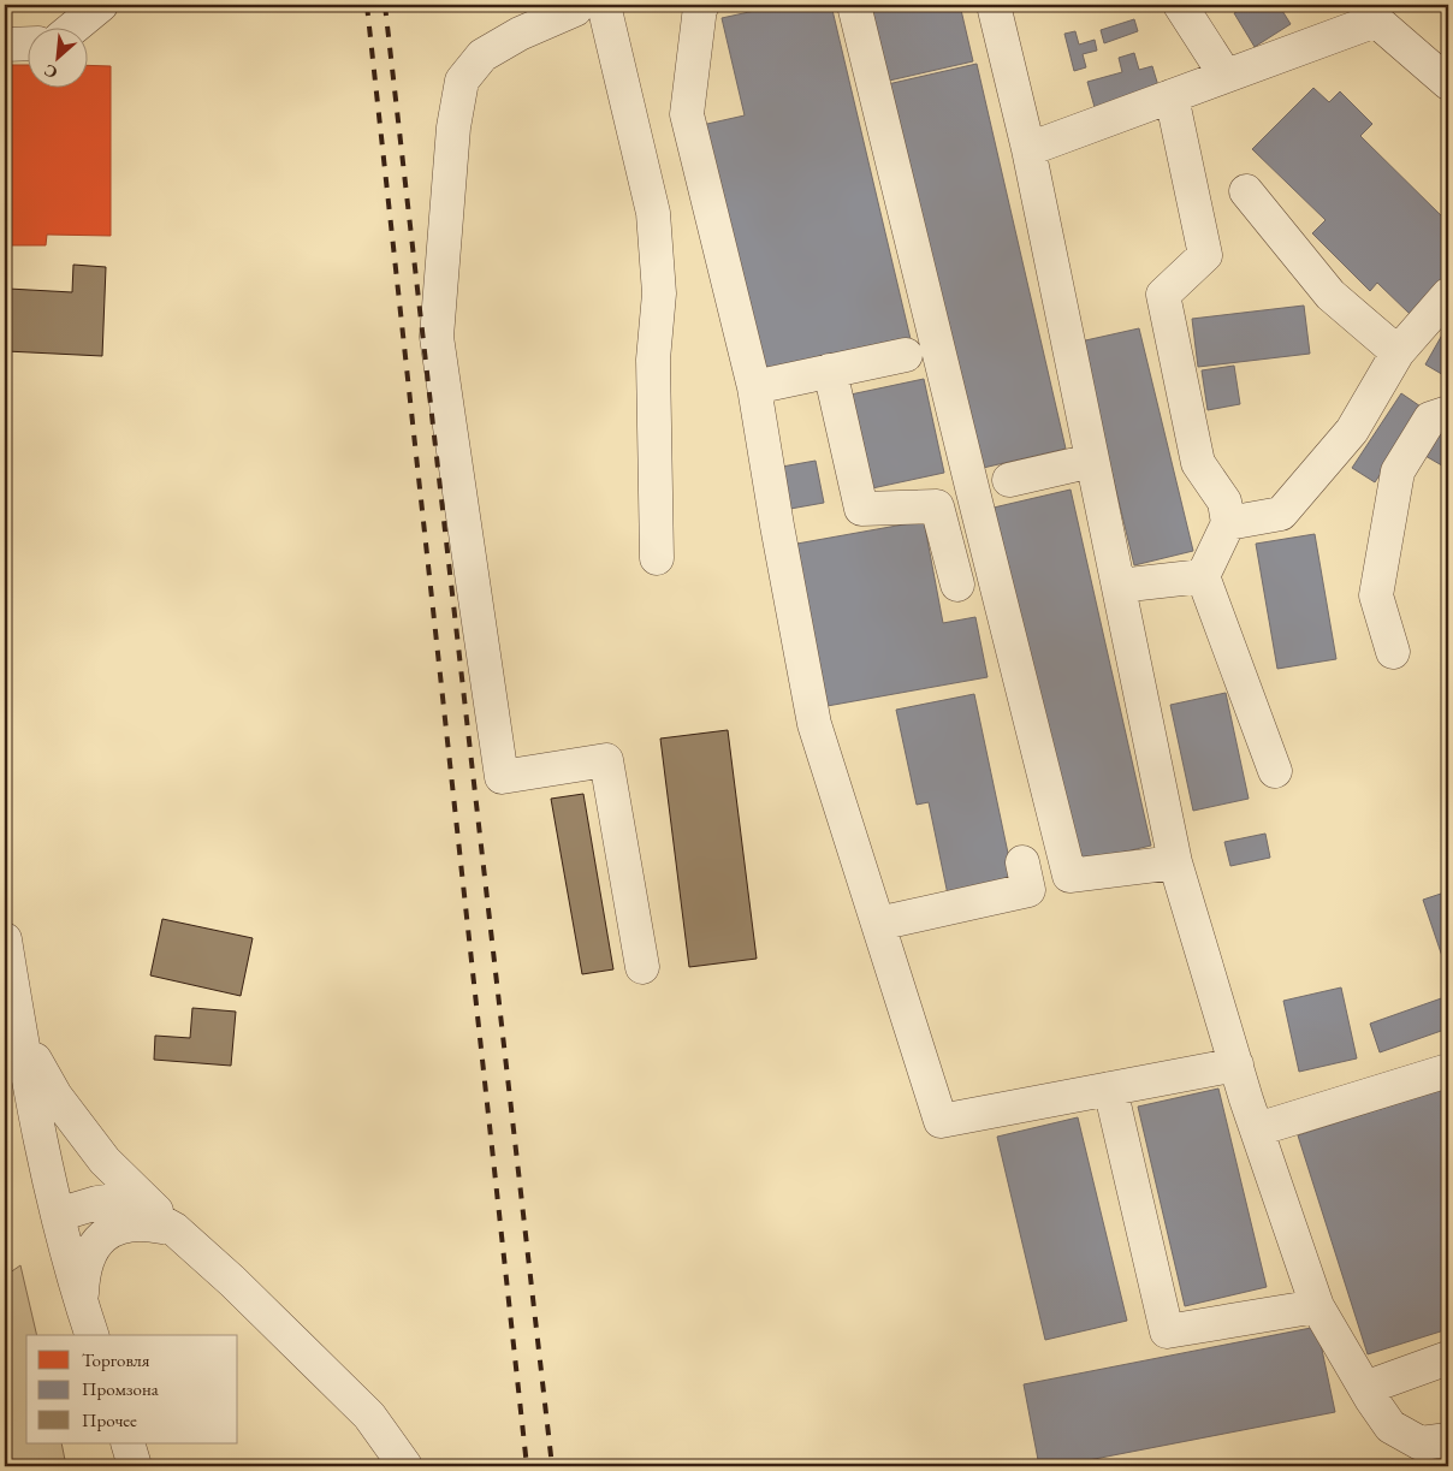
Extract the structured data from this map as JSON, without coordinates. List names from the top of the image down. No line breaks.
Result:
{"legend":["Торговля","Промзона","Прочее"],"north":"bottom left"}
